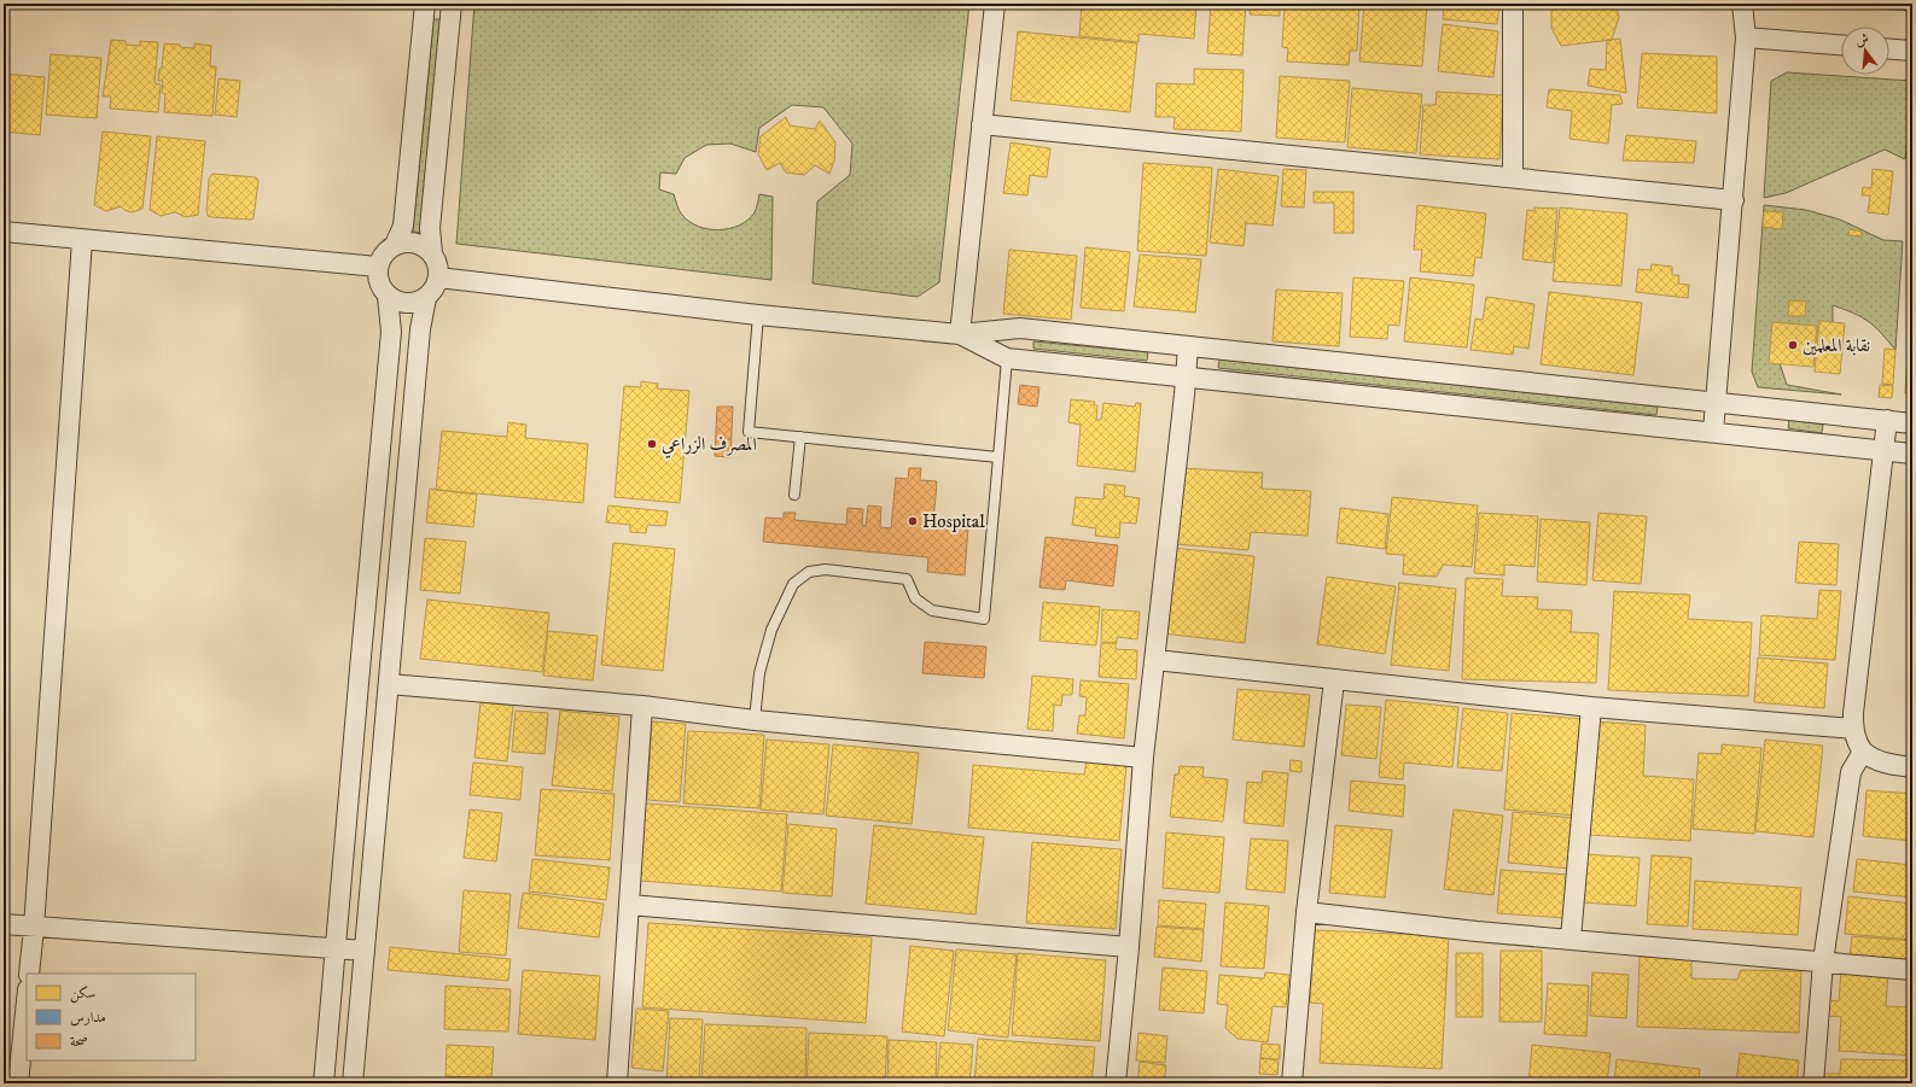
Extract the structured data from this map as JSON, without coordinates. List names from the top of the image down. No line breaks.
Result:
{"places":["نقابة المعلمين","المصرف الزراعي","Hospital"],"legend":["سكن","مدارس","صحة"],"north":"top"}
